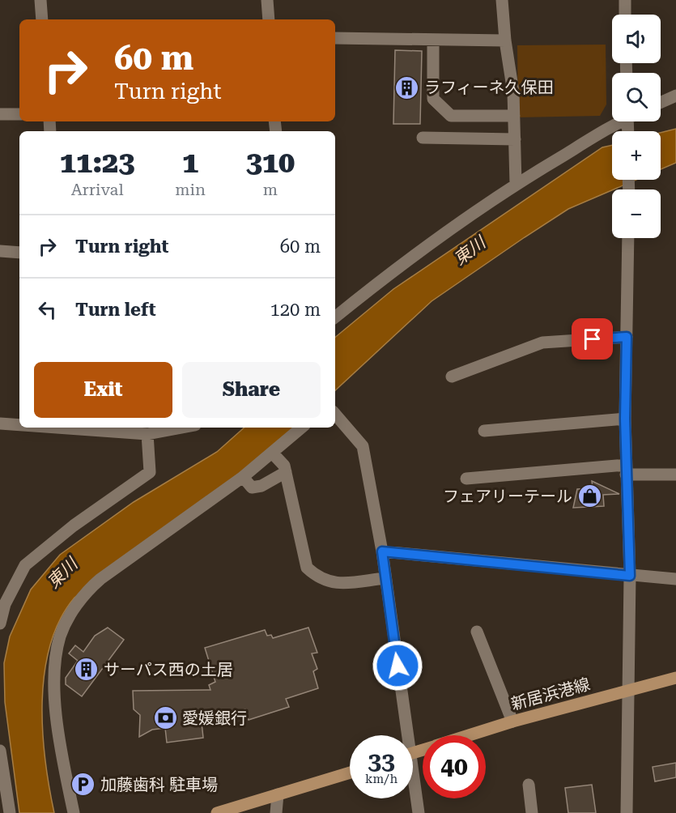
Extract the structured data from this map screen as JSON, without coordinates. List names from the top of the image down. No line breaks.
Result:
{"streets":{"main road":["新居浜港線"]},"water":["東川"],"places":{"building":["ラフィーネ久保田","サーパス西の土居"],"shop":["フェアリーテール"],"bank":["愛媛銀行"],"parking":["加藤歯科 駐車場"]},"page":{"map_buttons":["+","−"],"turn":["60 m","Turn right"],"eta":["11:23","Arrival","1","min","310","m"],"list":[{"name":"Turn right","value":"60 m"},{"name":"Turn left","value":"120 m"}],"buttons":["Exit","Share"],"speed":"33 km/h","limit":"40"}}
